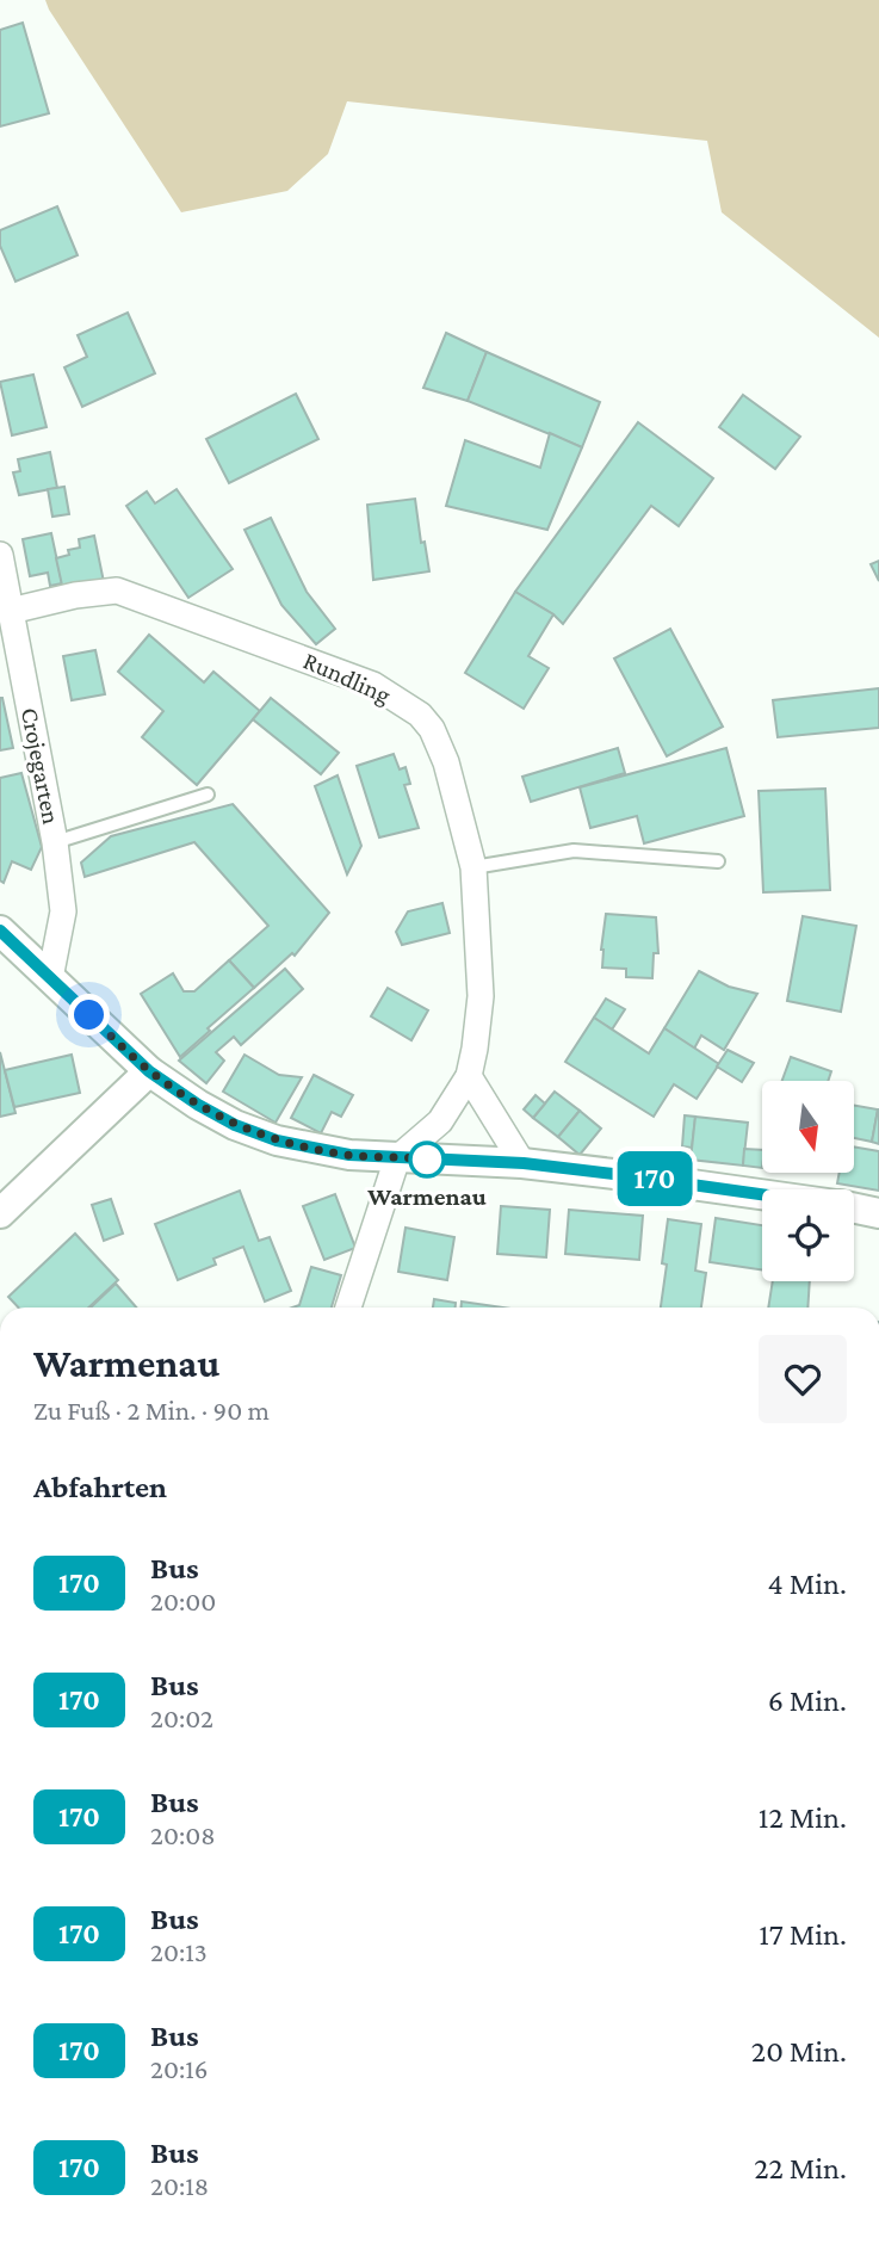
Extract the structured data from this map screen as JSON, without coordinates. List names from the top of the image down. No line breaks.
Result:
{"streets":{"street":["Rundling","Crojegarten"]},"crossings":[["Rundling","Crojegarten"]],"places":["Warmenau"],"lines":["bus line 170"],"north":"bottom","page":{"on_map":"170","heading":[["Warmenau","Zu Fuß · 2 Min. · 90 m"],"Abfahrten"],"list":[{"mark":"170","name":"Bus","note":"20:00","value":"4 Min."},{"mark":"170","name":"Bus","note":"20:02","value":"6 Min."},{"mark":"170","name":"Bus","note":"20:08","value":"12 Min."},{"mark":"170","name":"Bus","note":"20:13","value":"17 Min."},{"mark":"170","name":"Bus","note":"20:16","value":"20 Min."},{"mark":"170","name":"Bus","note":"20:18","value":"22 Min."}]}}
